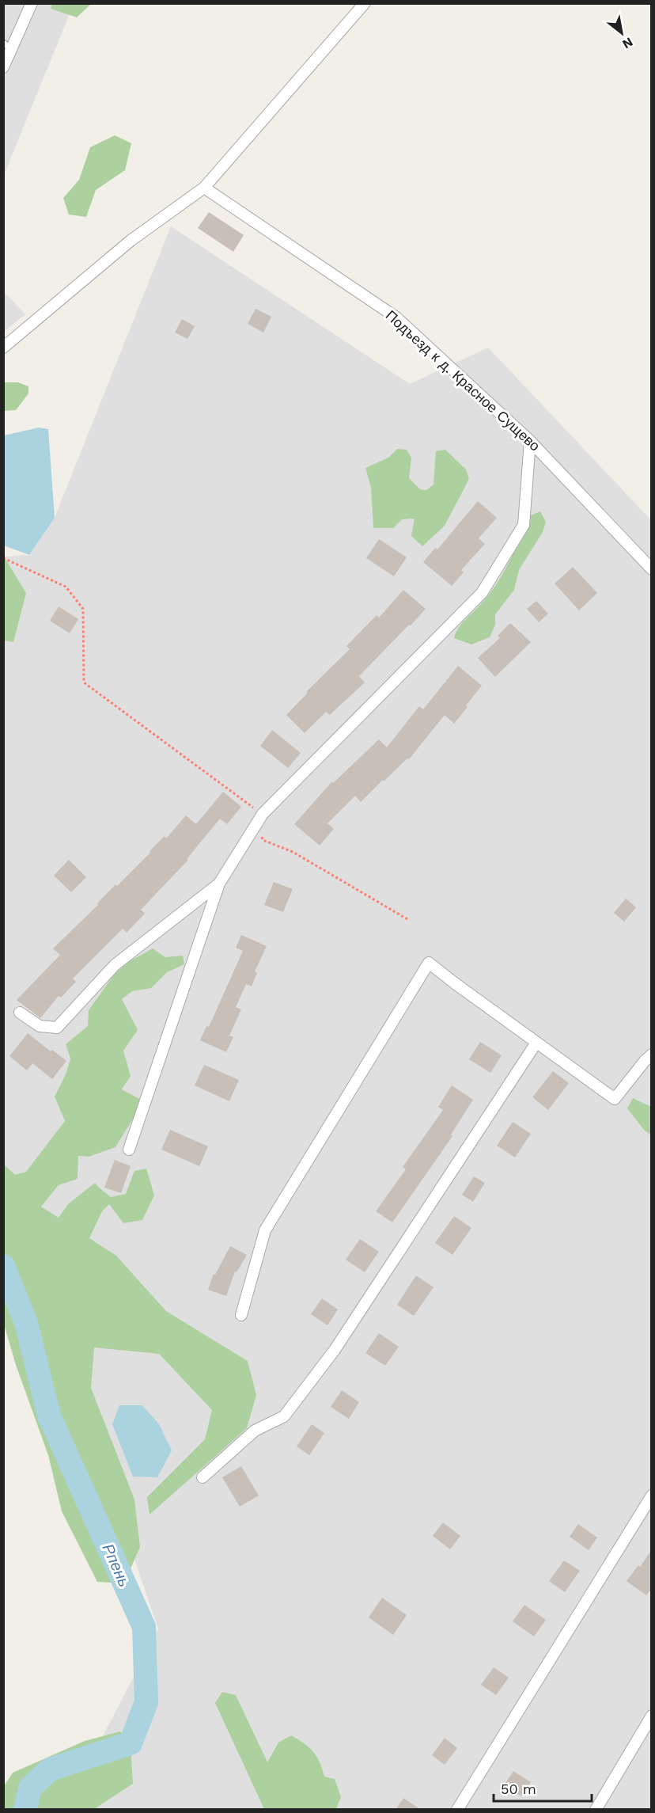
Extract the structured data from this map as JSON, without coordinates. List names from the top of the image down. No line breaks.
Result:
{"streets":{"street":["Подъезд к д. Красное Сущево"]},"water":["Рпень"],"scale_bar":"50 m","north":"bottom right"}
